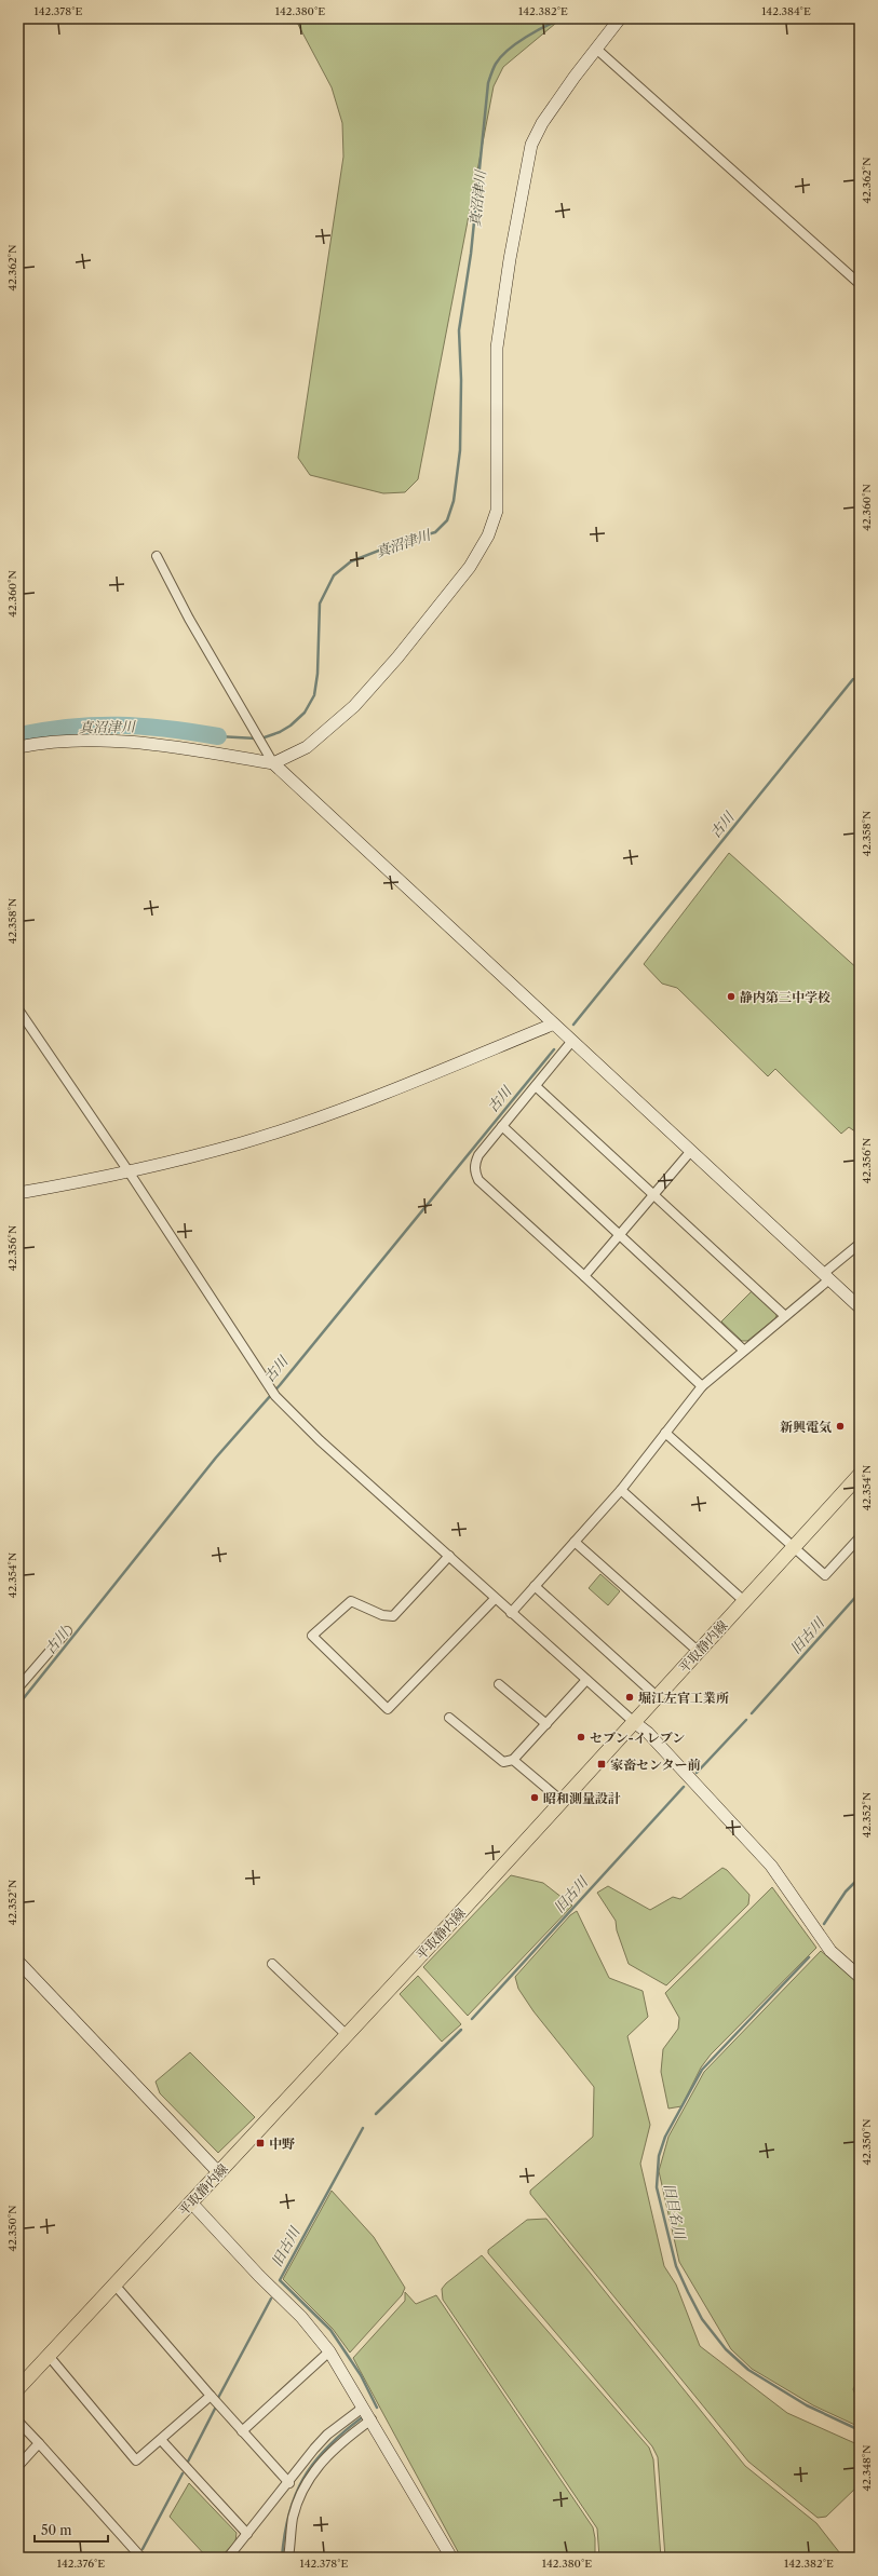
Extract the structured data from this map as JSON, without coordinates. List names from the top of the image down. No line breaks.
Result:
{"streets":{"main road":["平取静内線"]},"water":["真沼津川","古川","旧古川","旧目名川"],"places":{"other":["静内第三中学校","新興電気","堀江左官工業所","セブン-イレブン","昭和測量設計"],"transit":["家畜センター前","中野"]},"scale_bar":"50 m","coordinates":["142.378°E","142.380°E","142.382°E","142.384°E","42.362°N","42.360°N","42.358°N","42.356°N","42.354°N","42.352°N","42.350°N","42.348°N","142.376°E"]}
